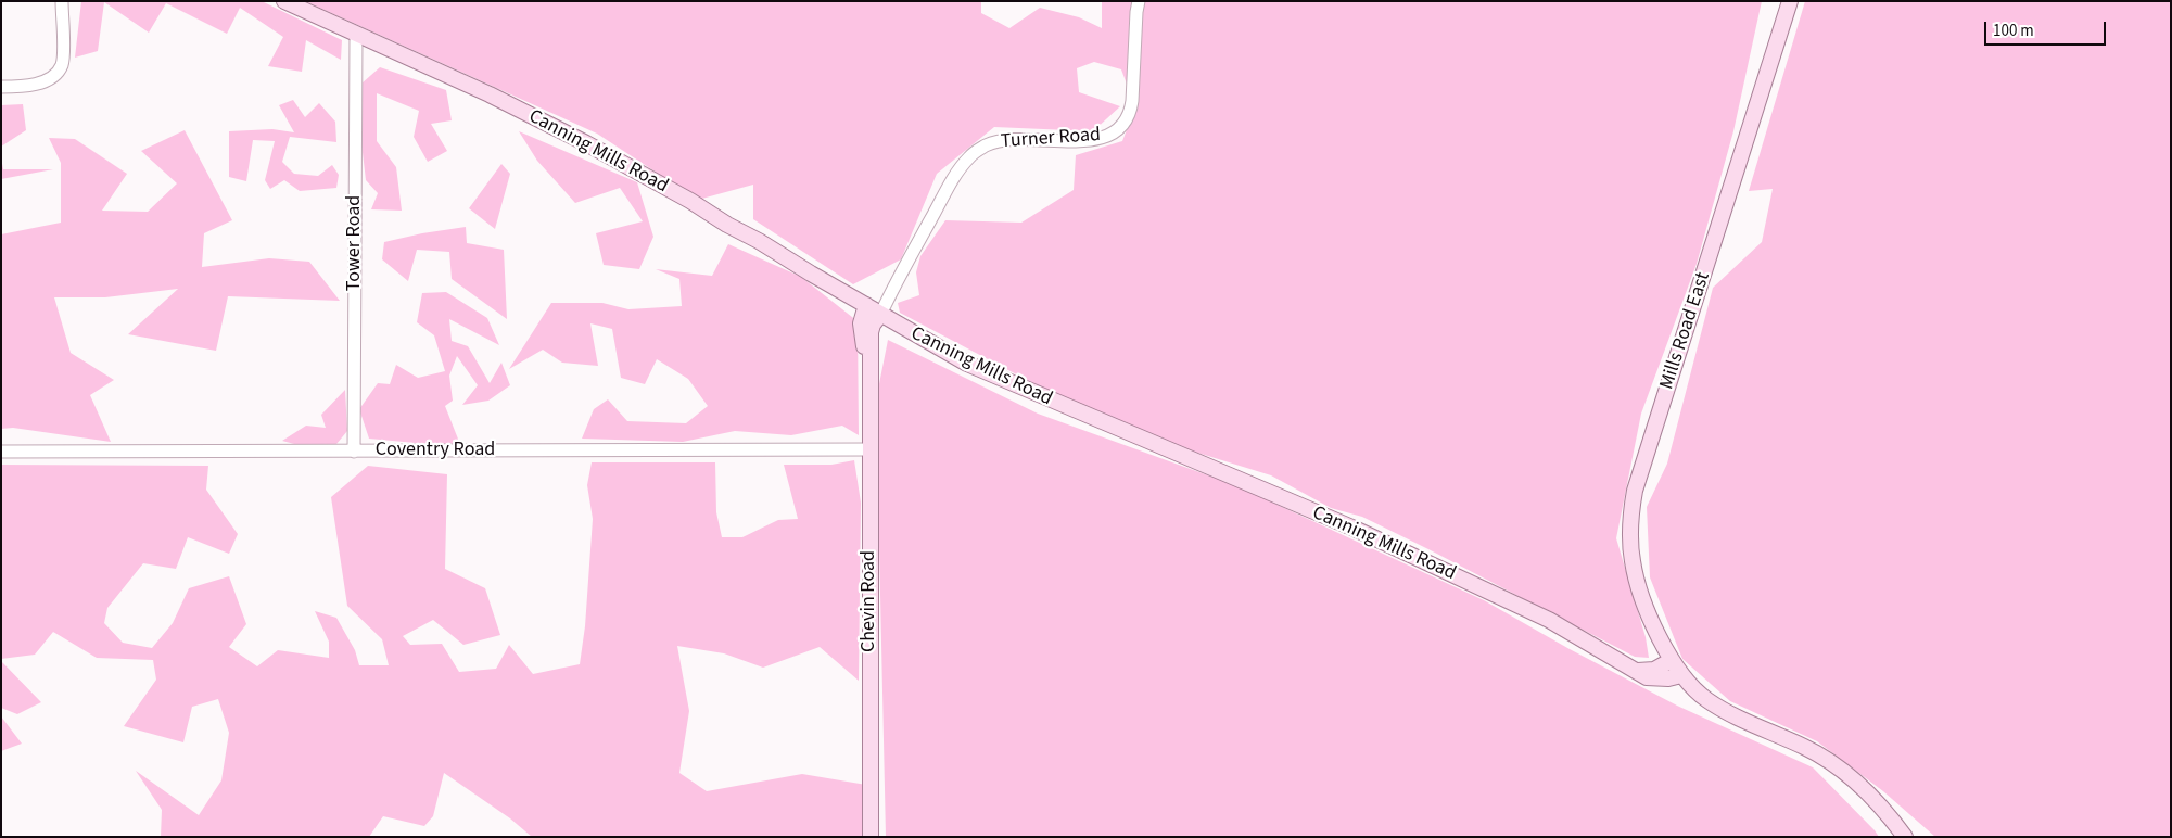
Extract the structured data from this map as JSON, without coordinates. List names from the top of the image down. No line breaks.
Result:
{"streets":{"main road":["Canning Mills Road","Mills Road East","Chevin Road"],"street":["Turner Road","Tower Road","Coventry Road"]},"crossings":[["Turner Road","Canning Mills Road"],["Turner Road","Chevin Road"],["Canning Mills Road","Tower Road"],["Canning Mills Road","Chevin Road"],["Tower Road","Coventry Road"],["Coventry Road","Chevin Road"]],"scale_bar":"100 m"}
